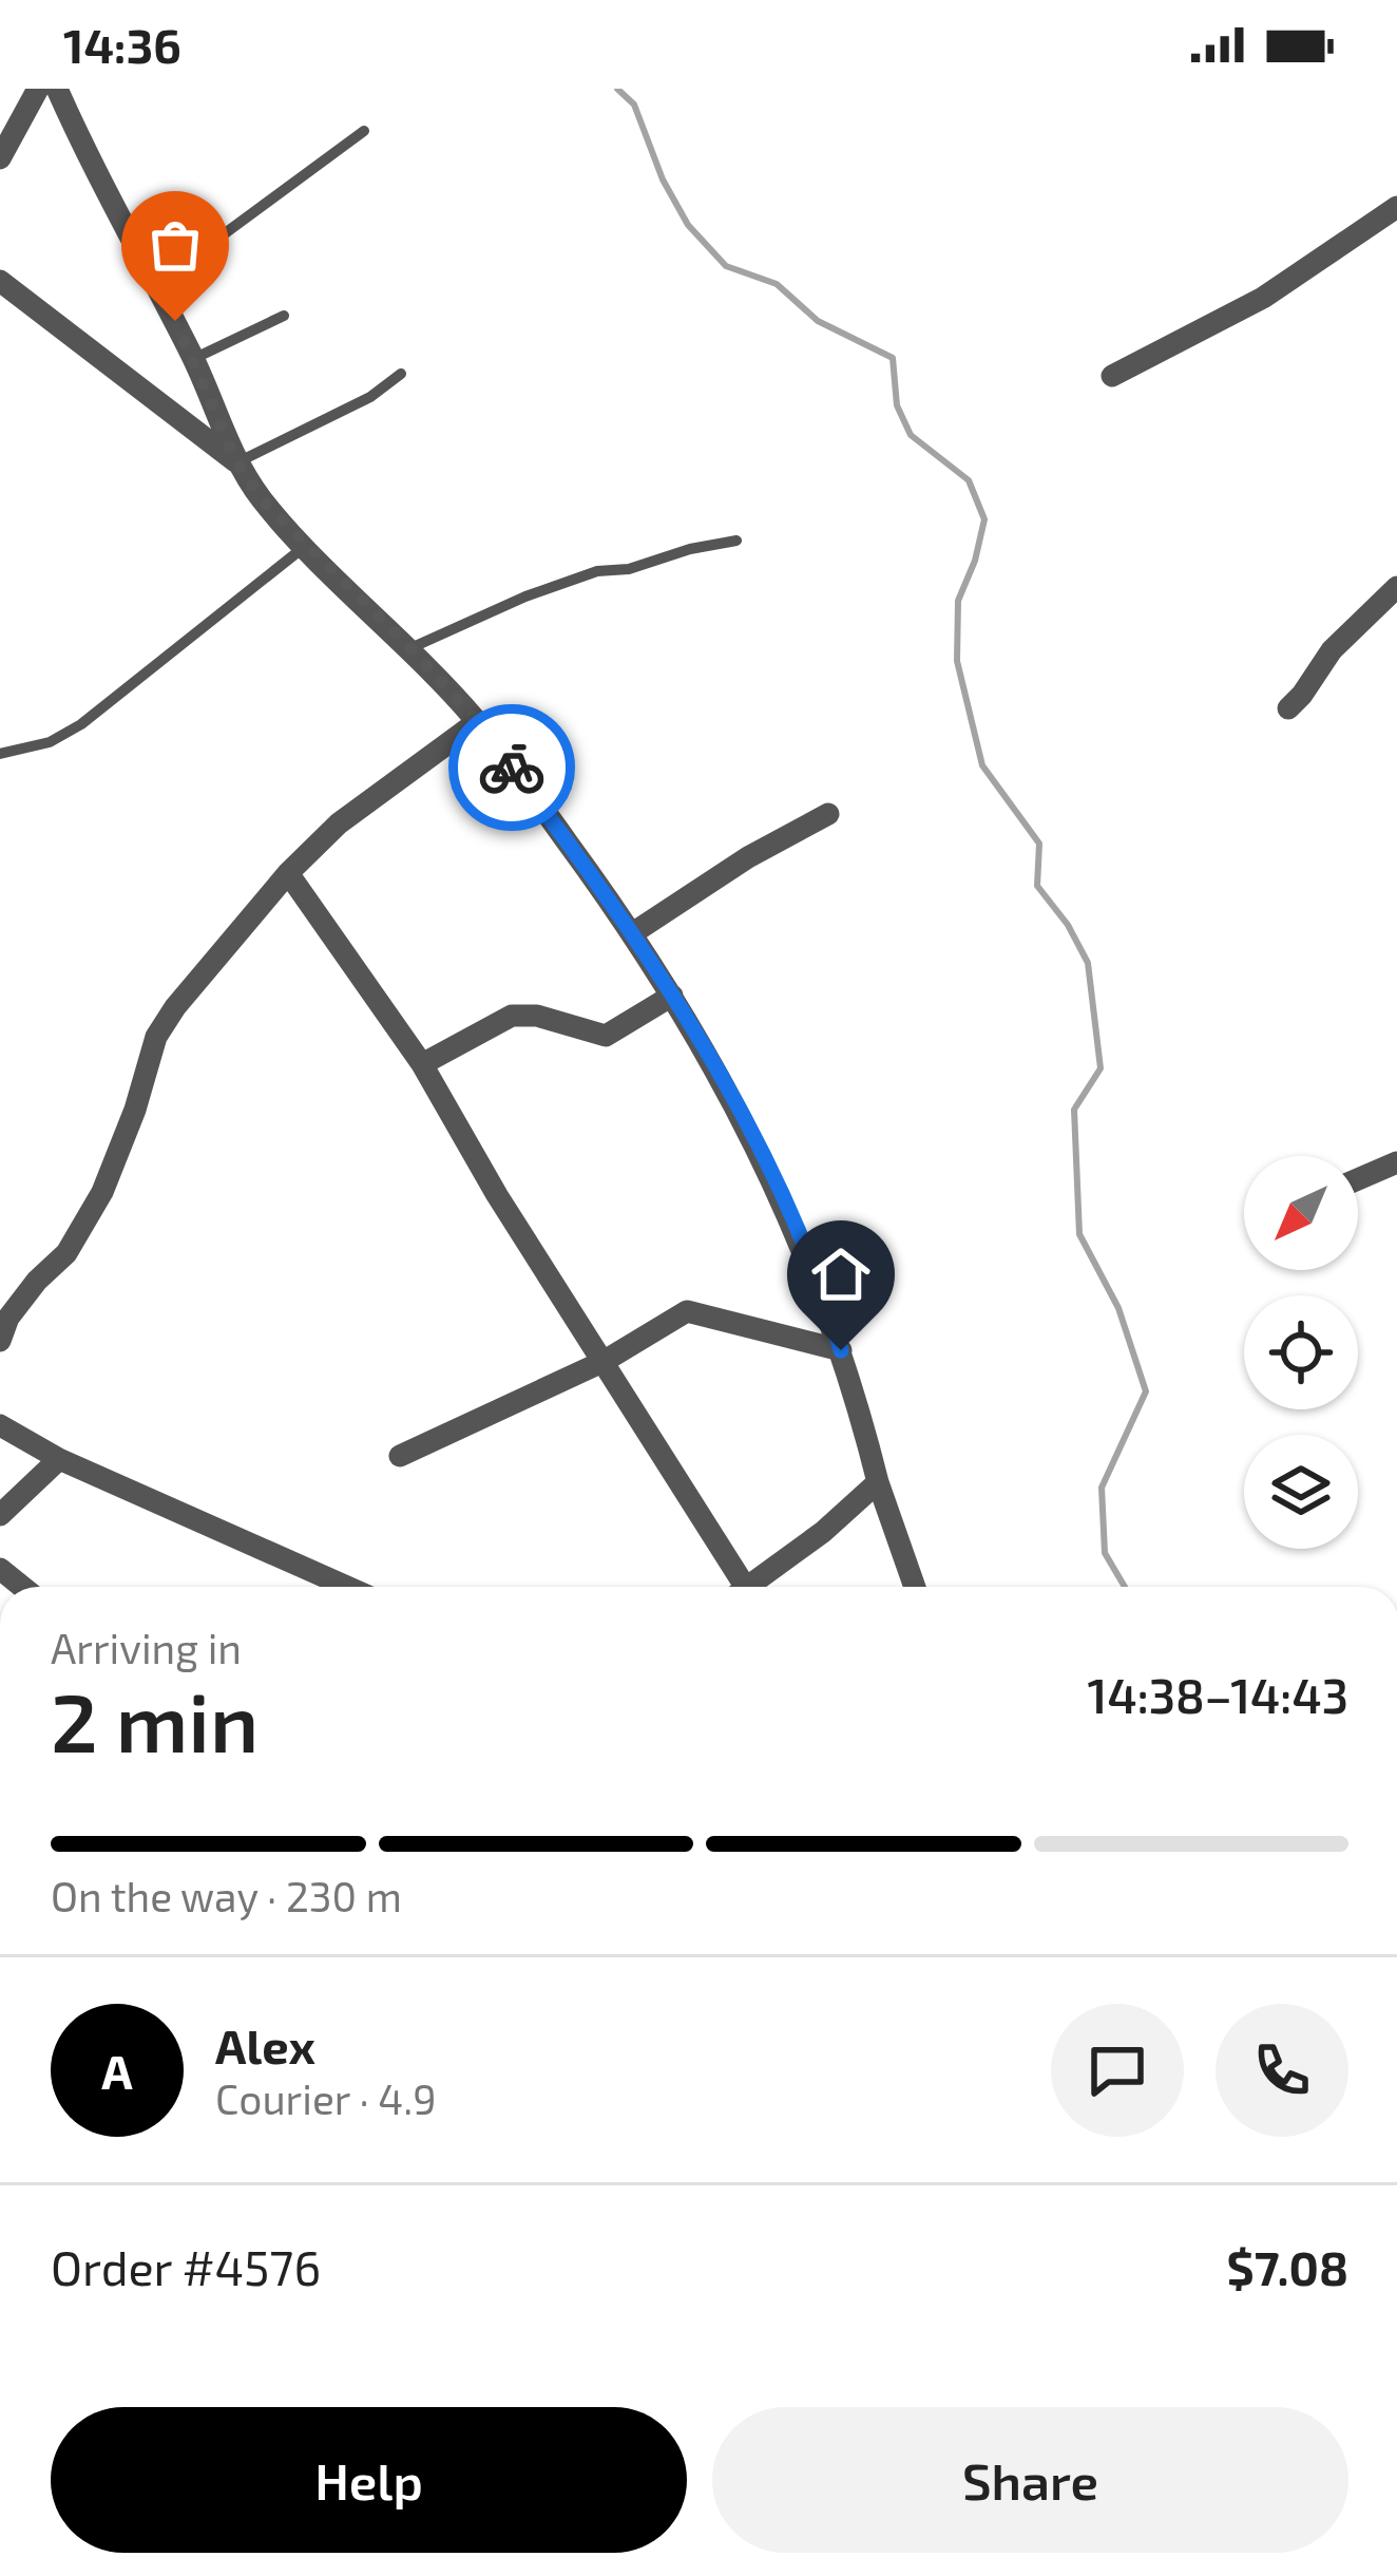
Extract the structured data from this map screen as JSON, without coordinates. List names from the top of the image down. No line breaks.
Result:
{"north":"bottom left","page":{"status":"14:36","heading":["2 min","Arriving in","14:38–14:43"],"panel":["Alex","Courier · 4.9","Order #4576","$7.08"],"bar":"On the way · 230 m","round":"A","buttons":["Help","Share"]}}
